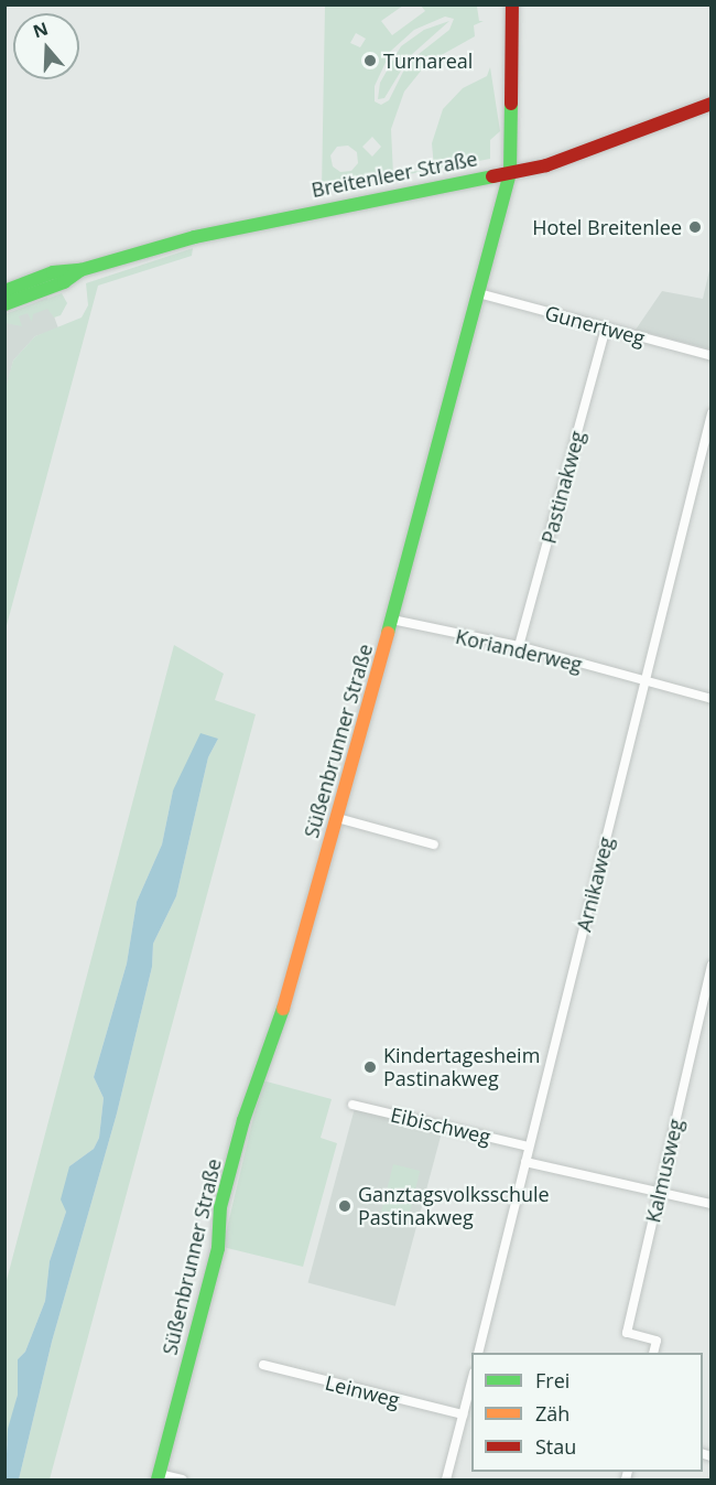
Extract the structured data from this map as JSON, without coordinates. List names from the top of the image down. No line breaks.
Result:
{"streets":{"street":["Breitenleer Straße","Gunertweg","Pastinakweg","Korianderweg","Süßenbrunner Straße","Arnikaweg","Eibischweg","Kalmusweg","Leinweg"]},"crossings":[["Breitenleer Straße","Süßenbrunner Straße"],["Gunertweg","Pastinakweg"],["Gunertweg","Süßenbrunner Straße"],["Pastinakweg","Korianderweg"],["Korianderweg","Süßenbrunner Straße"],["Korianderweg","Arnikaweg"],["Arnikaweg","Eibischweg"]],"places":["Turnareal","Hotel Breitenlee","Kindertagesheim Pastinakweg","Ganztagsvolksschule Pastinakweg"],"legend":["Frei","Zäh","Stau"],"north":"top"}
